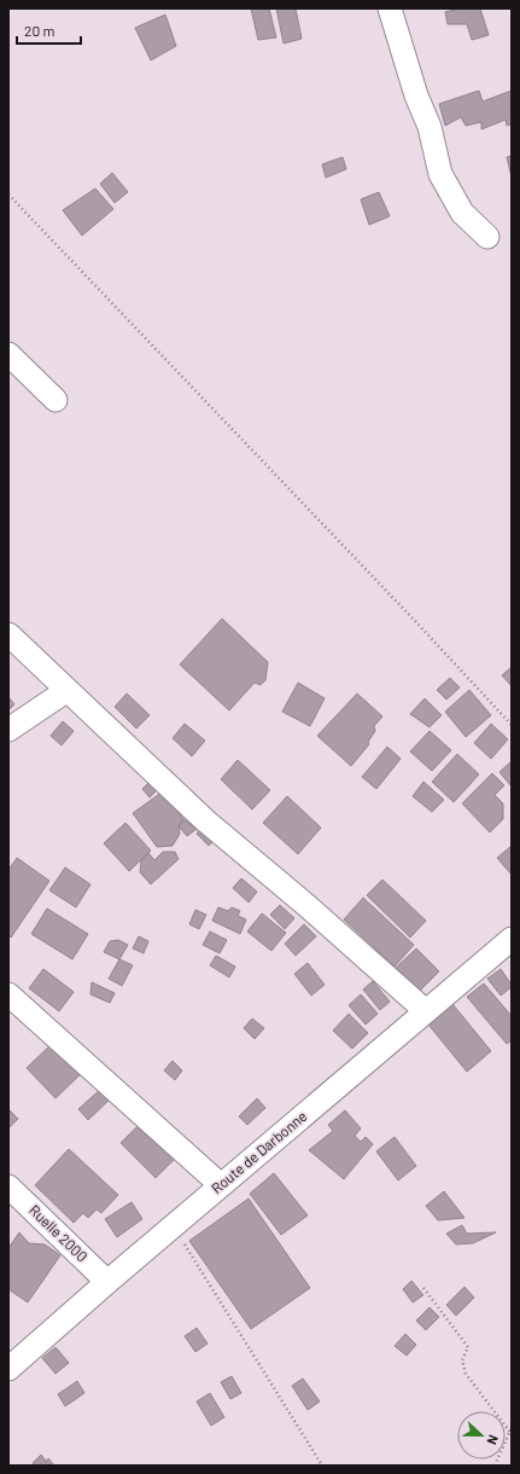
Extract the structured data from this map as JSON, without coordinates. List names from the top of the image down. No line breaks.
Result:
{"streets":{"street":["Route de Darbonne","Ruelle 2000"]},"crossings":[["Route de Darbonne","Ruelle 2000"]],"scale_bar":"20 m","north":"right"}
